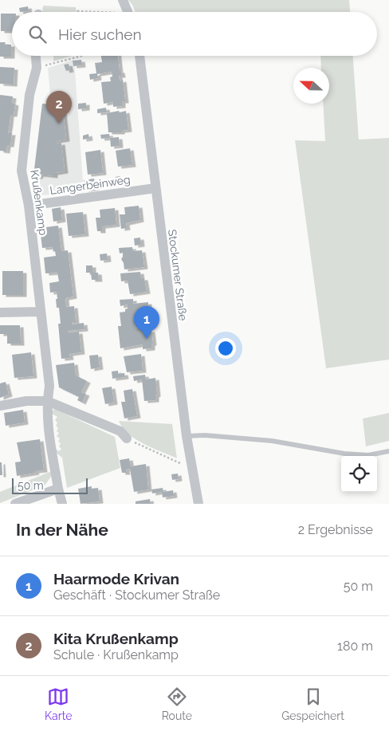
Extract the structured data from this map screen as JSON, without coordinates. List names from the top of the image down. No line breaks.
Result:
{"streets":{"street":["Langerbeinweg","Krußenkamp","Stockumer Straße"]},"crossings":[["Langerbeinweg","Krußenkamp"],["Langerbeinweg","Stockumer Straße"]],"scale_bar":"50 m","north":"left","page":{"search":"Hier suchen","pins":["2","1"],"scale":"50 m","heading":["In der Nähe","2 Ergebnisse"],"list":[{"mark":"1","name":"Haarmode Krivan","note":"Geschäft · Stockumer Straße","value":"50 m"},{"mark":"2","name":"Kita Krußenkamp","note":"Schule · Krußenkamp","value":"180 m"}],"nav":["Karte","Route","Gespeichert"]}}
